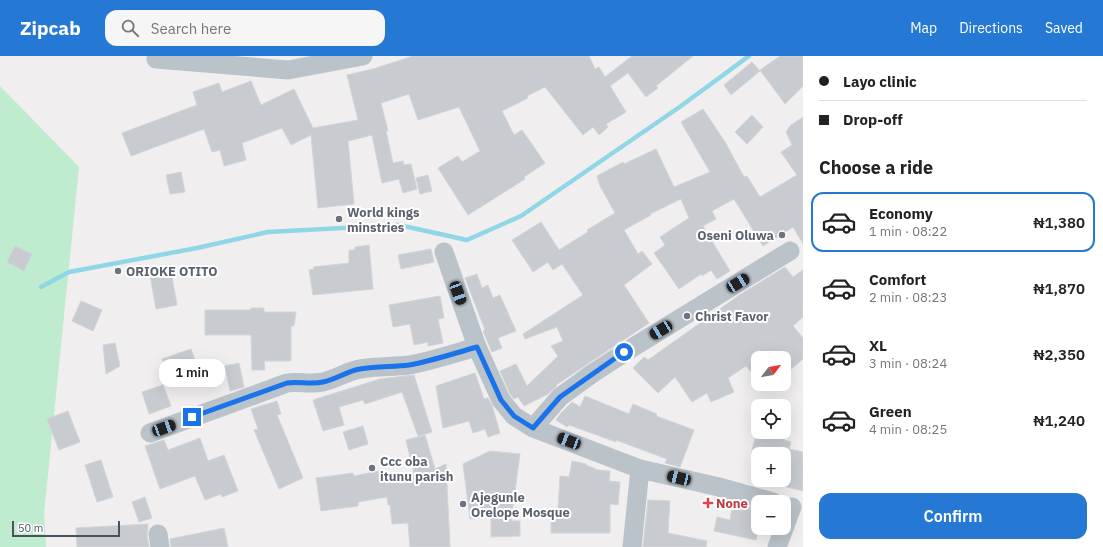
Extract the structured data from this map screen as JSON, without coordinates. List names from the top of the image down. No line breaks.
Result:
{"places":{"other":["World kings minstries","Oseni Oluwa","ORIOKE OTITO","Christ Favor","Ccc oba itunu parish","Ajegunle Orelope Mosque"],"health":["None"]},"scale_bar":"50 m","north":"top right","page":{"header":"Zipcab","search":"Search here","nav":["Map","Directions","Saved"],"banner":["Layo clinic","Drop-off"],"heading":"Choose a ride","list":[{"name":"Economy","note":"1 min · 08:22","value":"₦1,380"},{"name":"Comfort","note":"2 min · 08:23","value":"₦1,870"},{"name":"XL","note":"3 min · 08:24","value":"₦2,350"},{"name":"Green","note":"4 min · 08:25","value":"₦1,240"}],"map_buttons":["+","−"],"bubble":"1 min","buttons":"Confirm","scale":"50 m"}}
